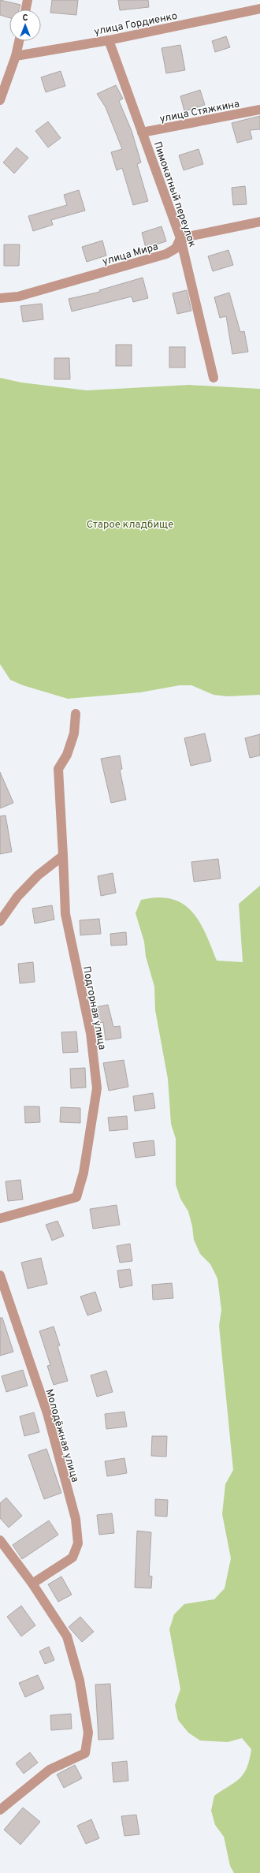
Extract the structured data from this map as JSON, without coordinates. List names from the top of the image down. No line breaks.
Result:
{"streets":{"street":["улица Гордиенко","улица Стяжкина","Пимокатный переулок","улица Мира","Подгорная улица","Молодёжная улица"]},"crossings":[["улица Гордиенко","Пимокатный переулок"],["улица Стяжкина","Пимокатный переулок"],["Пимокатный переулок","улица Мира"]],"parks":["Старое кладбище"],"north":"top"}
